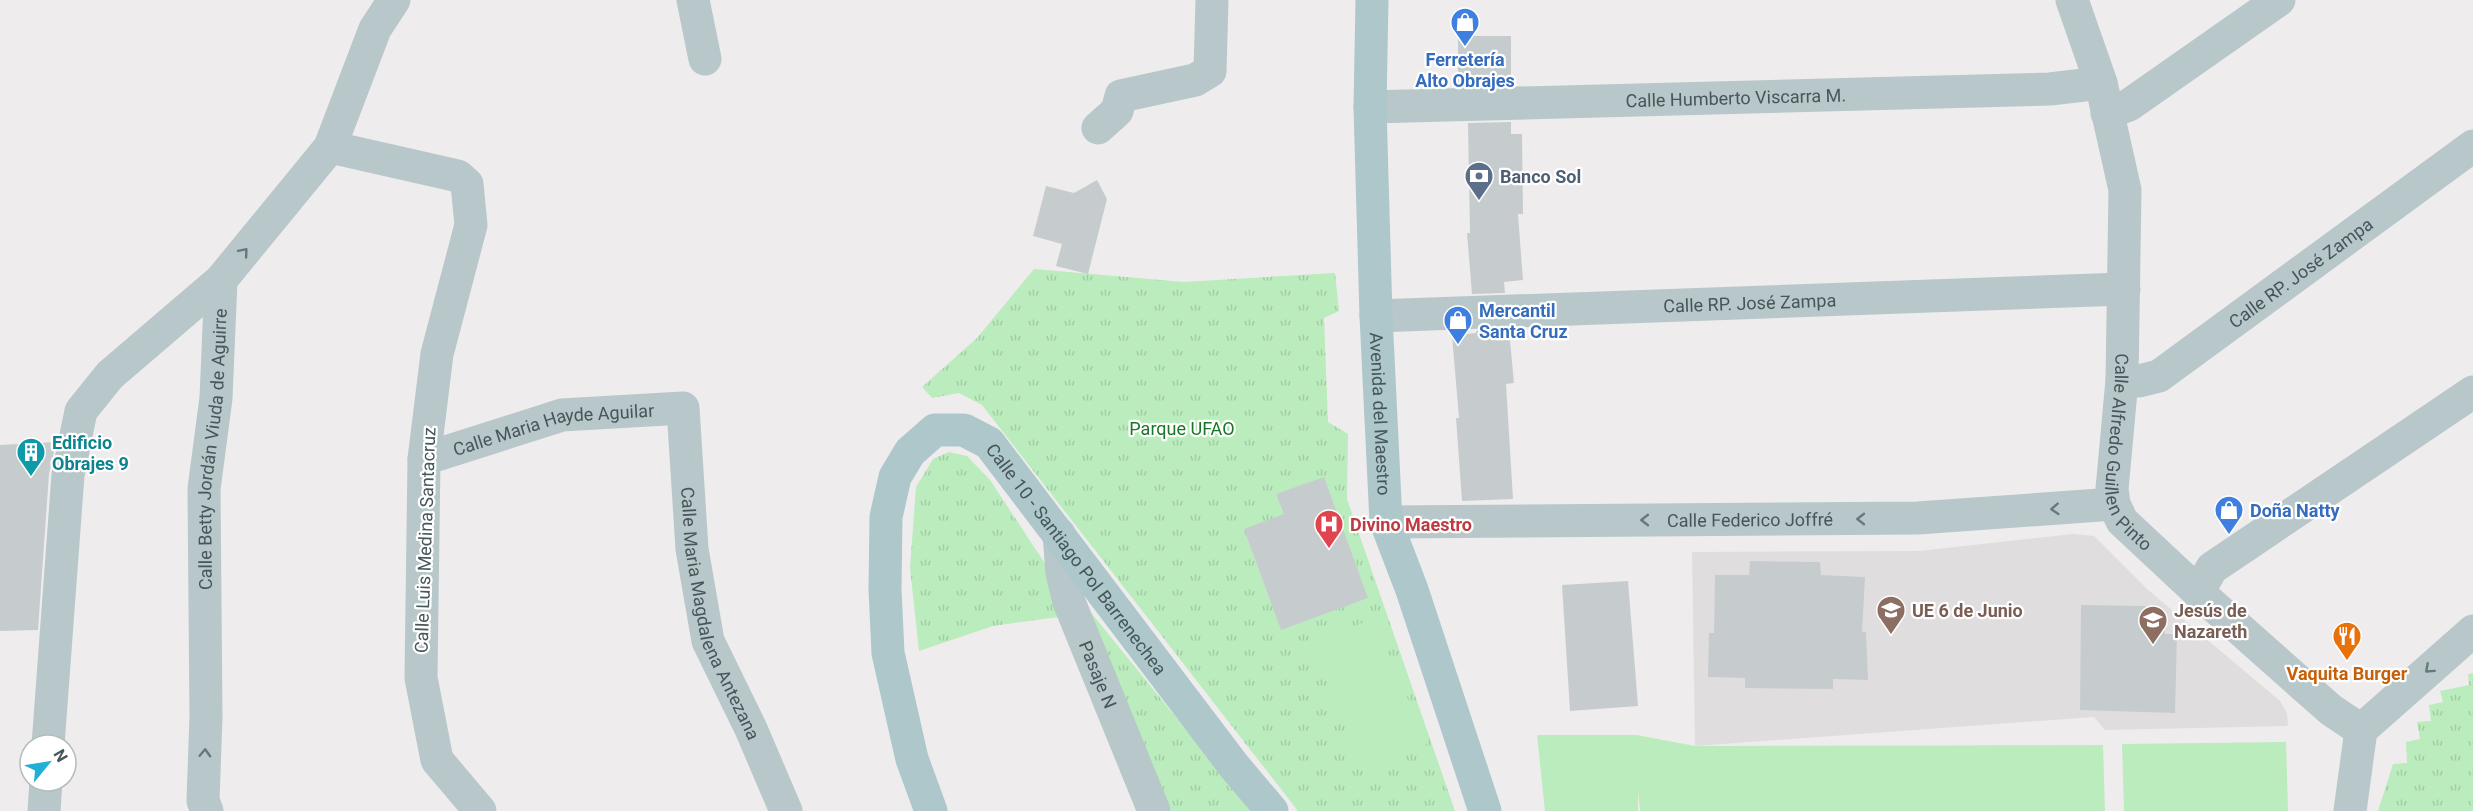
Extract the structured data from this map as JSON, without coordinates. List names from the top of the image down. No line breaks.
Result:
{"streets":{"main road":["Avenida del Maestro","Calle 10 - Santiago Pol Barrenechea"],"street":["Calle Humberto Viscarra M.","Calle RP. José Zampa","Calle Maria Hayde Aguilar","Calle Betty Jordán Viuda de Aguirre","Calle Alfredo Guillen Pinto","Calle Federico Joffré","Calle Luis Medina Santacruz","Calle Maria Magdalena Antezana","Pasaje N"]},"crossings":[["Calle Humberto Viscarra M.","Avenida del Maestro"],["Calle Humberto Viscarra M.","Calle Alfredo Guillen Pinto"],["Calle RP. José Zampa","Avenida del Maestro"],["Calle RP. José Zampa","Calle Alfredo Guillen Pinto"],["Avenida del Maestro","Calle Federico Joffré"],["Calle Maria Hayde Aguilar","Calle Luis Medina Santacruz"],["Calle Maria Hayde Aguilar","Calle Maria Magdalena Antezana"],["Calle Alfredo Guillen Pinto","Calle Federico Joffré"],["Calle 10 - Santiago Pol Barrenechea","Pasaje N"]],"one_way":["Calle Betty Jordán Viuda de Aguirre","Calle Federico Joffré"],"parks":["Parque UFAO"],"places":{"shop":["Ferretería Alto Obrajes","Mercantil Santa Cruz","Doña Natty"],"bank":["Banco Sol"],"building":["Edificio Obrajes 9"],"hospital":["Divino Maestro"],"school or university":["UE 6 de Junio","Jesús de Nazareth"],"restaurant":["Vaquita Burger"]},"north":"top right"}
